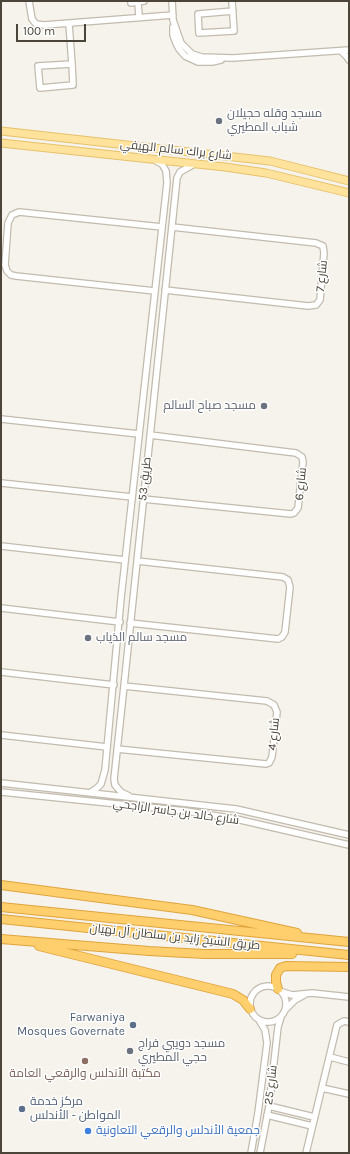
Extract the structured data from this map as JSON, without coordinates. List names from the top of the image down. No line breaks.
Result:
{"streets":{"highway":["طريق الشيخ زايد بن سلطان آل نهيان"],"main road":["شارع براك سالم الهيفي"],"street":["شارع 7","طريق 53","شارع 6","شارع 4","شارع خالد بن جاسر الراجحي","شارع 25"]},"crossings":[["شارع براك سالم الهيفي","طريق 53"],["شارع 7","طريق 53"],["طريق 53","شارع 6"],["طريق 53","شارع 4"],["طريق 53","شارع خالد بن جاسر الراجحي"]],"places":["مسجد وقله حجيلان شباب المطيري","مسجد صباح السالم","مسجد سالم الذياب","Farwaniya Mosques Governate","مسجد دويبي فراج حجي المطيري","مكتبة الأندلس والرقعي العامة","مركز خدمة المواطن - الأندلس","جمعية الأندلس والرقعي التعاونية"],"scale_bar":"100 m"}
